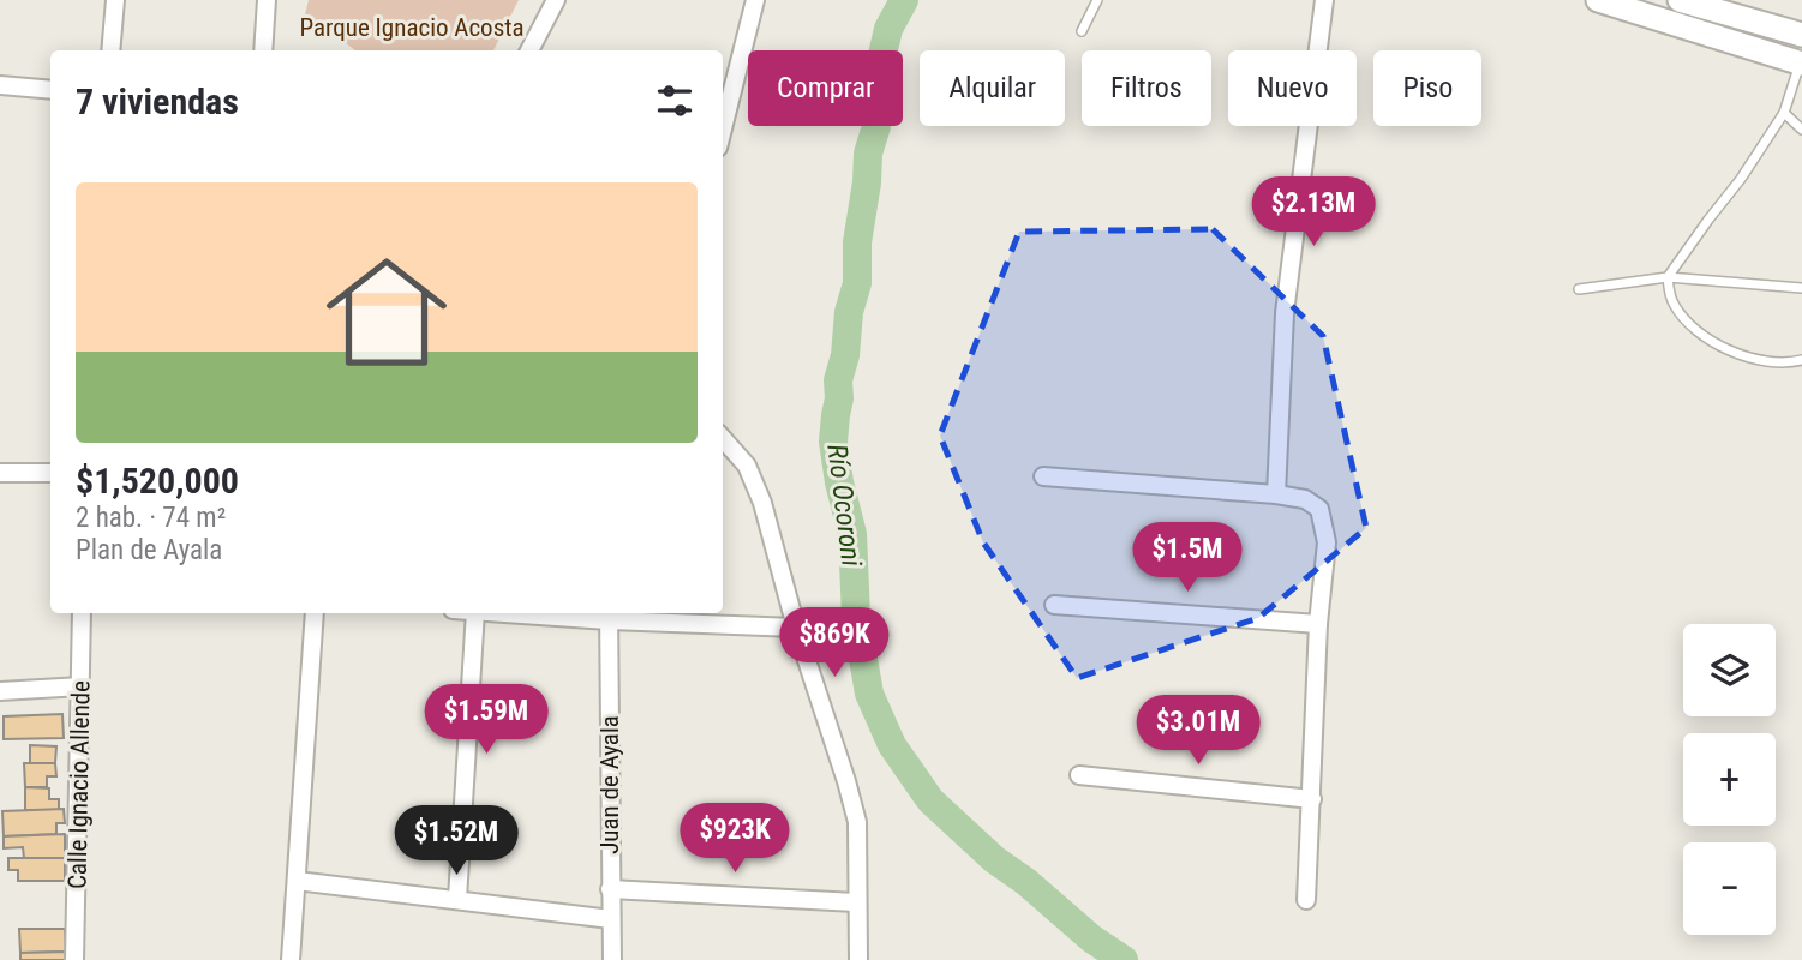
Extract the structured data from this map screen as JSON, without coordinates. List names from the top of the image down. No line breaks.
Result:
{"streets":{"street":["Calle Ignacio Allende","Juan de Ayala"]},"water":["Río Ocoroni"],"parks":["Parque Ignacio Acosta"],"page":{"chip":["Comprar","Alquilar","Filtros","Nuevo","Piso"],"heading":"7 viviendas","list":[{"name":"$1,520,000","note":"2 hab. · 74 m² · Plan de Ayala"}],"price":["$2.13M","$1.5M","$869K","$1.59M","$3.01M","$923K","$1.52M"],"map_buttons":["+","−"]}}
